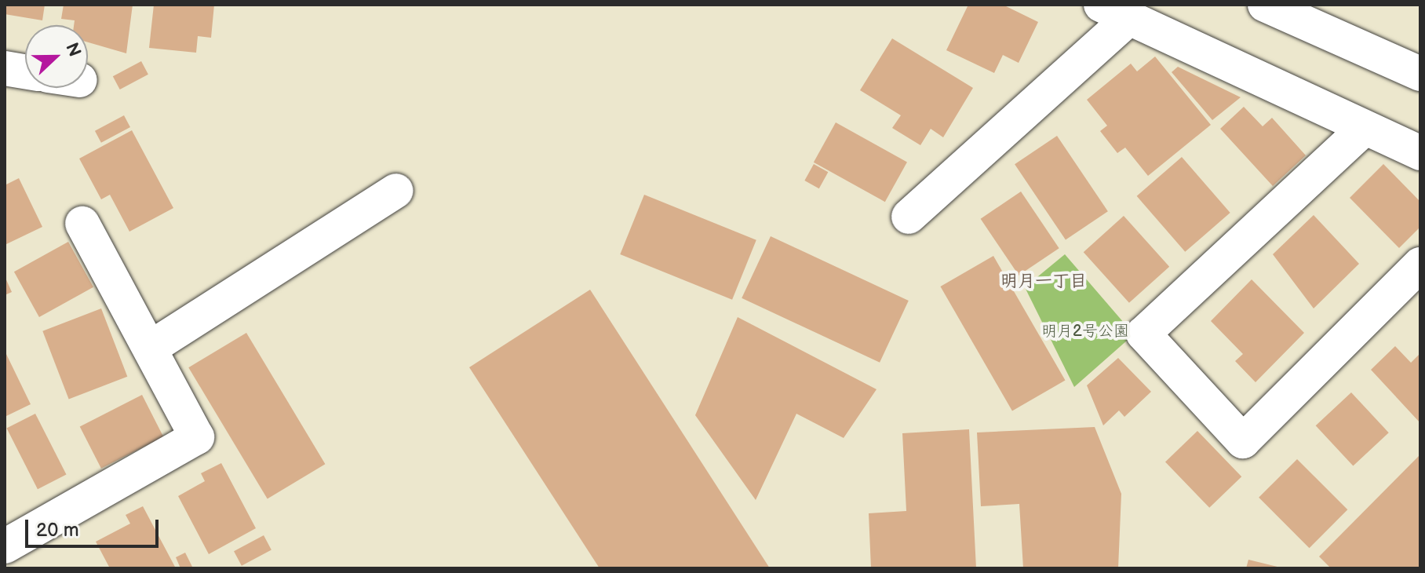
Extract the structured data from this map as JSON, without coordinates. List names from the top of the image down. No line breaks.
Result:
{"districts":["明月一丁目"],"parks":["明月2号公園"],"scale_bar":"20 m","north":"right"}
